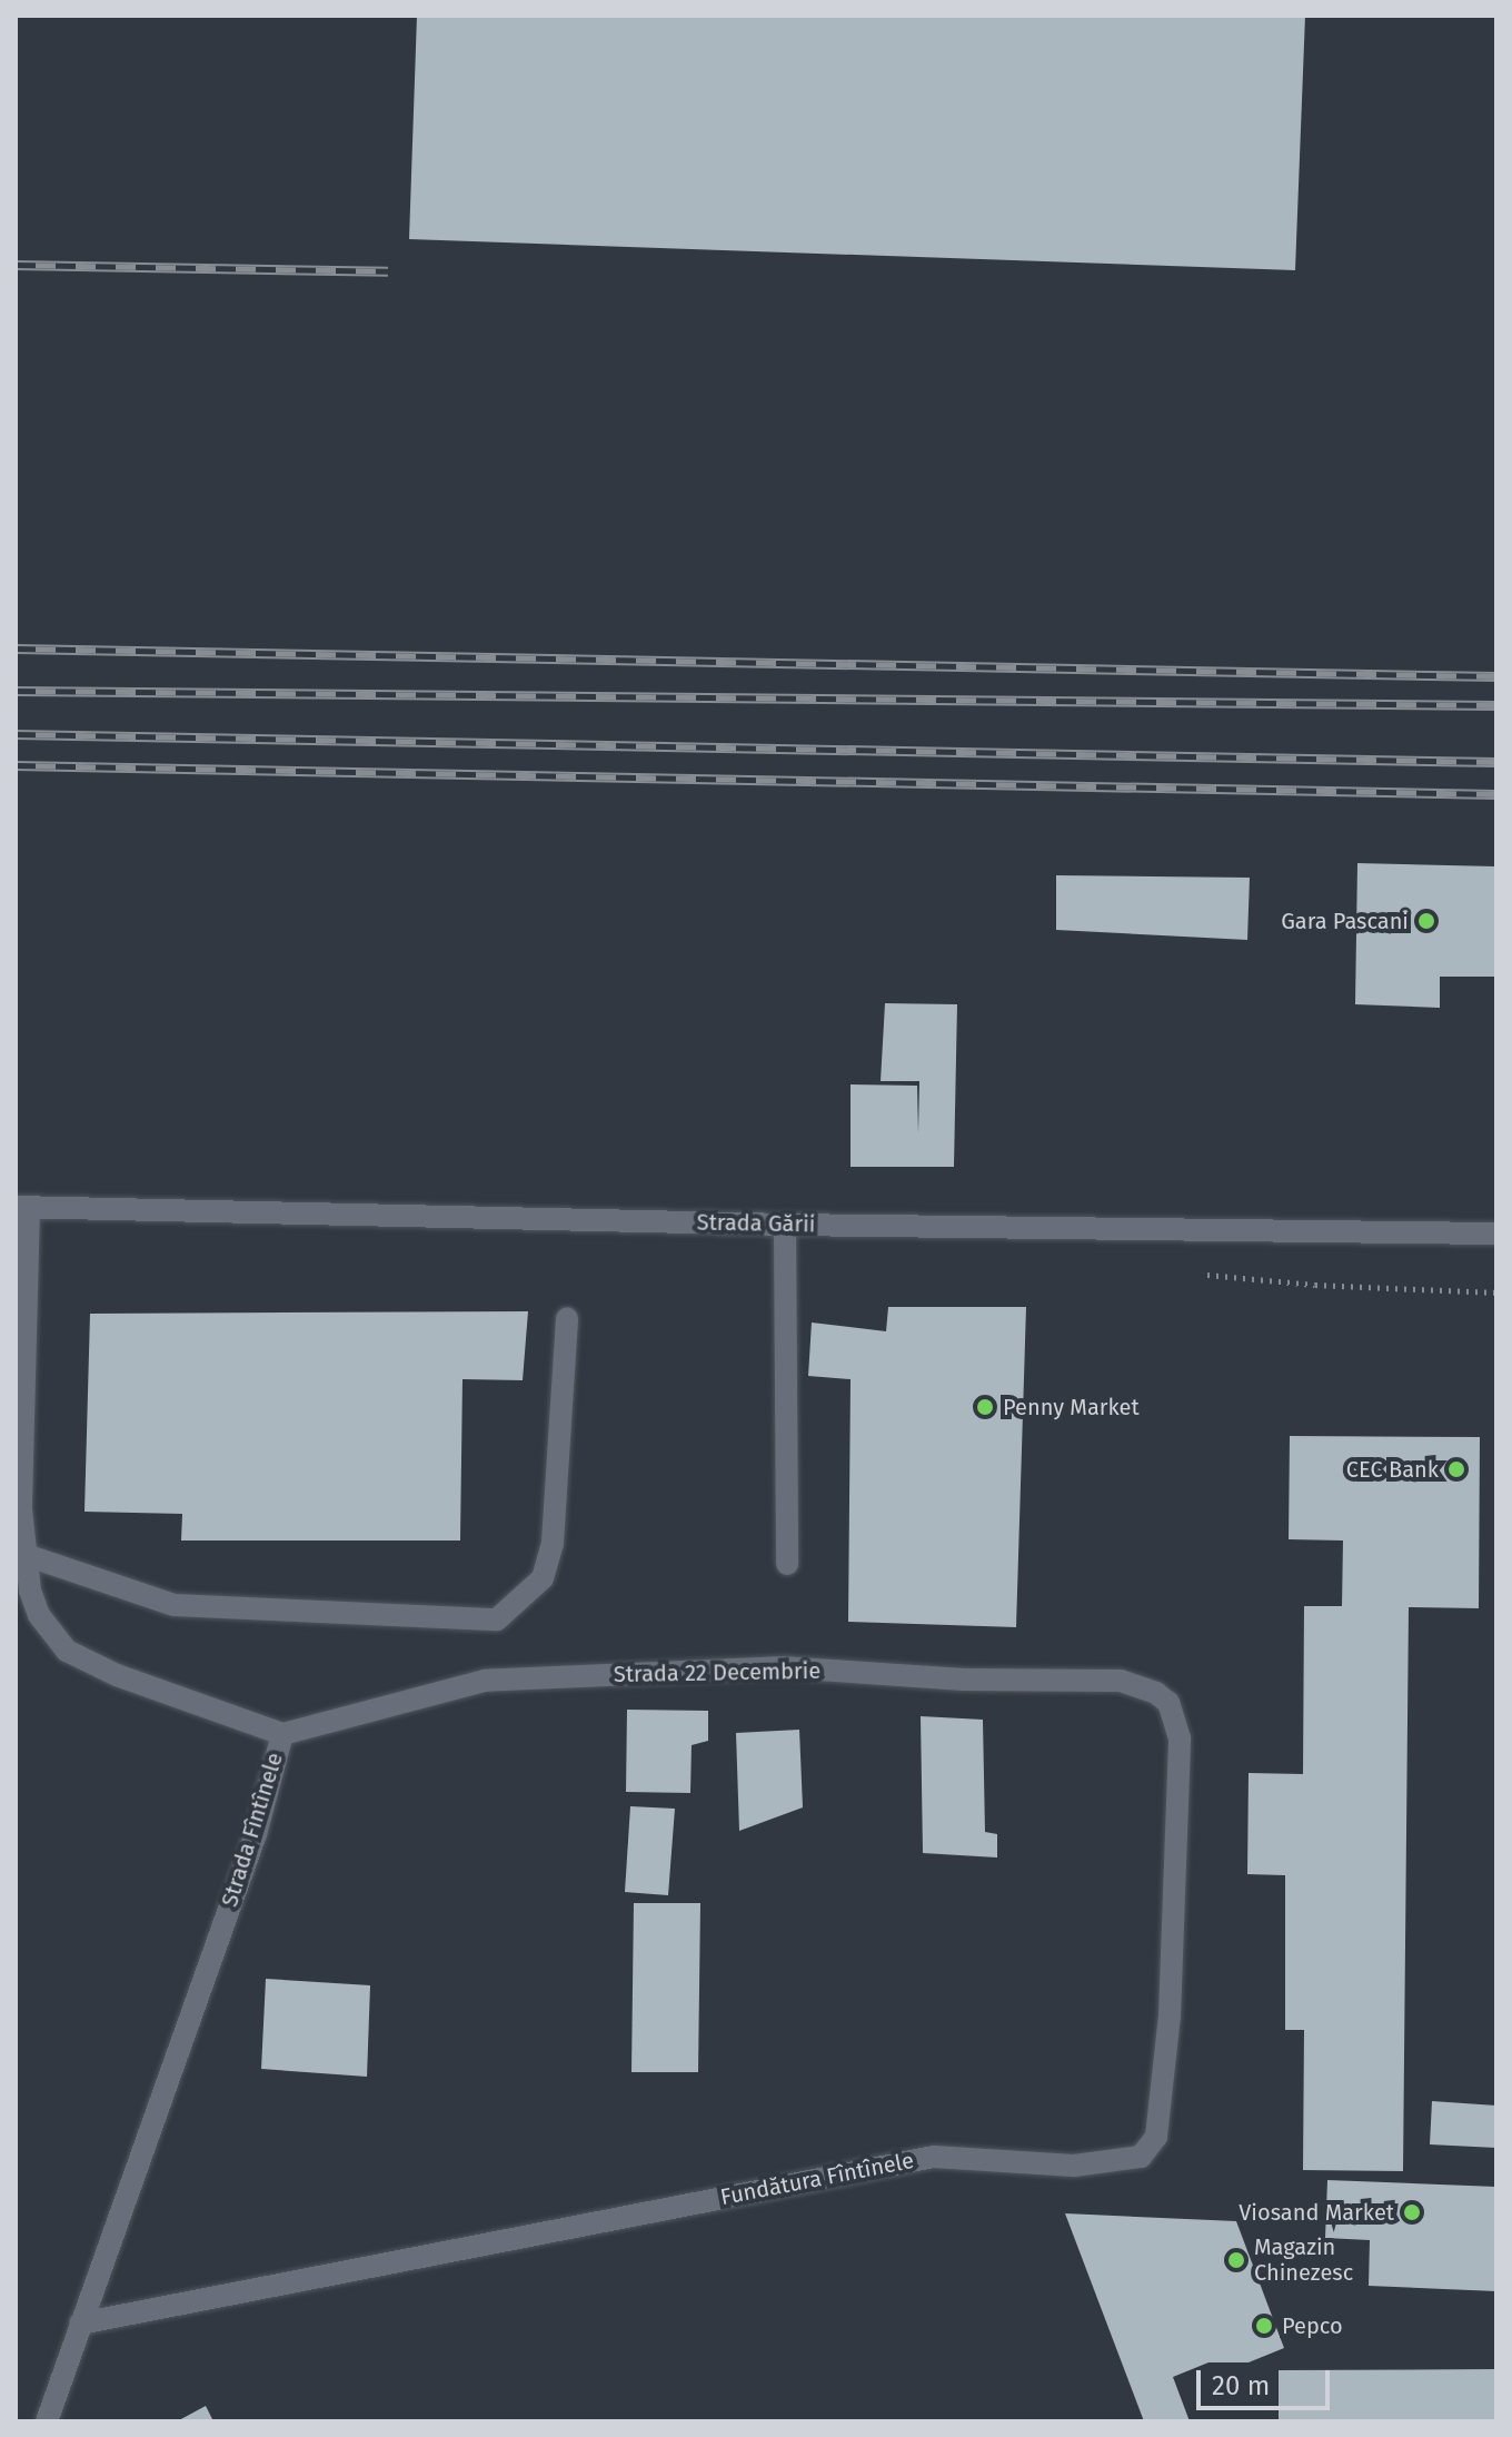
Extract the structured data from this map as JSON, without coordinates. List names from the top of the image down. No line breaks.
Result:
{"streets":{"street":["Strada Gării","Strada 22 Decembrie","Strada Fîntînele","Fundătura Fîntînele"]},"crossings":[["Strada Gării","Strada Fîntînele"],["Strada 22 Decembrie","Strada Fîntînele"],["Strada 22 Decembrie","Fundătura Fîntînele"],["Strada Fîntînele","Fundătura Fîntînele"]],"places":["Gara Pascani","Penny Market","CEC Bank","Viosand Market","Magazin Chinezesc","Pepco"],"scale_bar":"20 m"}
